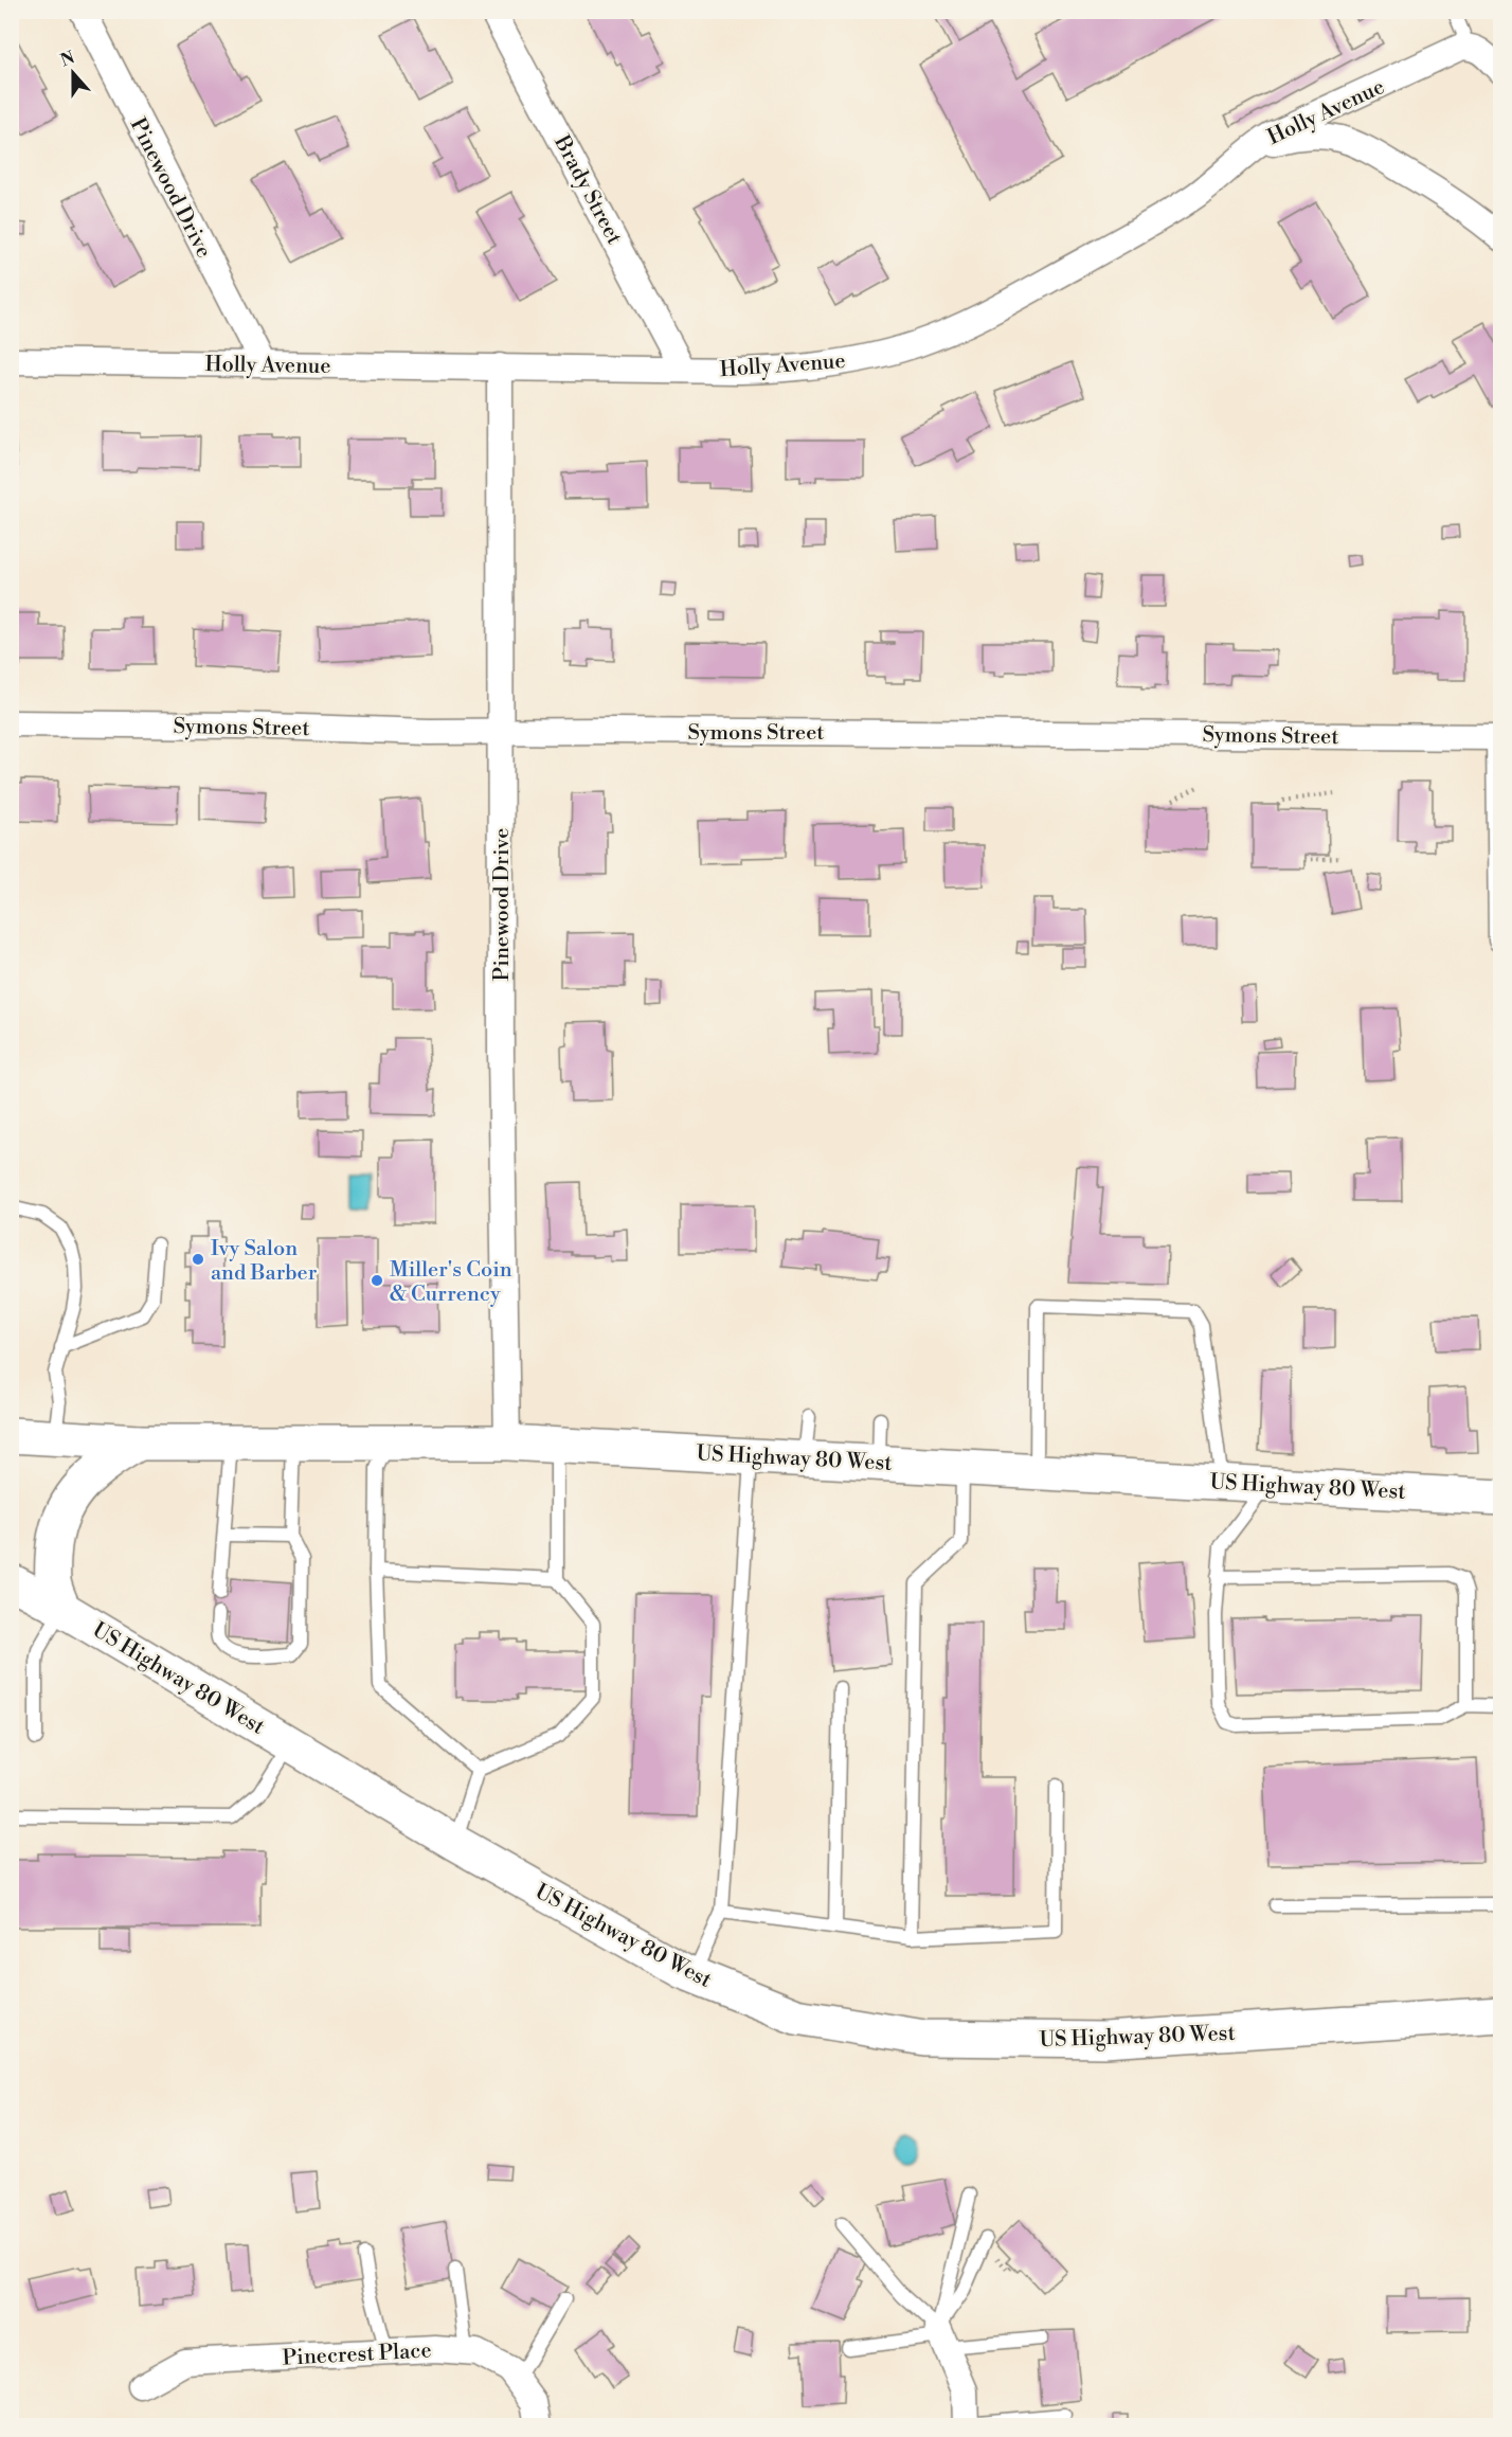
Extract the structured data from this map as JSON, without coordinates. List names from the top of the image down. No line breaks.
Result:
{"streets":{"main road":["US Highway 80 West"],"street":["Holly Avenue","Pinewood Drive","Brady Street","Symons Street","Pinecrest Place"]},"crossings":[["Holly Avenue","Pinewood Drive"],["Holly Avenue","Brady Street"],["Pinewood Drive","Symons Street"],["Pinewood Drive","US Highway 80 West"]],"places":["Ivy Salon and Barber","Miller's Coin & Currency"],"north":"top"}
